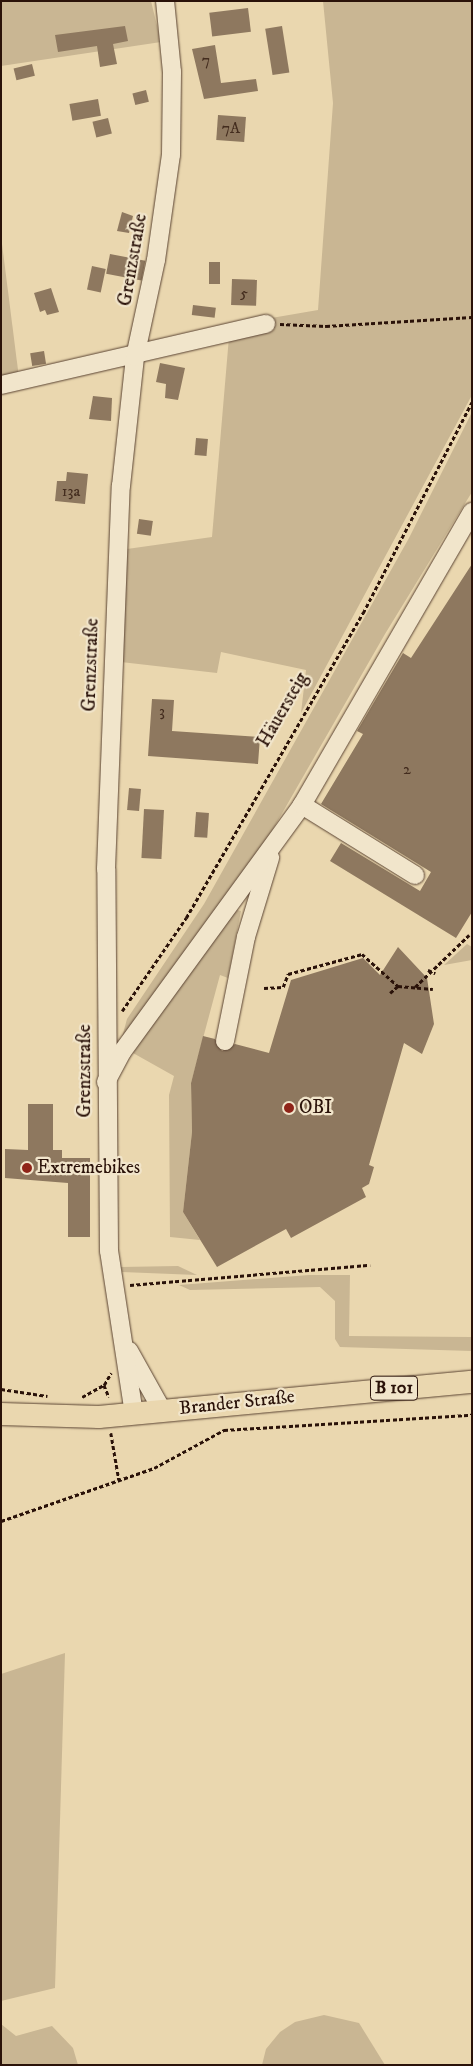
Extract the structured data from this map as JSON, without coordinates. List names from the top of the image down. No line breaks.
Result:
{"streets":{"main road":["B 101","Brander Straße"],"street":["Grenzstraße"],"path":["Häuersteig"]},"crossings":[["Grenzstraße","Häuersteig"],["Grenzstraße","Brander Straße"]],"places":["OBI","Extremebikes"],"house_numbers":["7","7A","5","13a","3","2"]}
